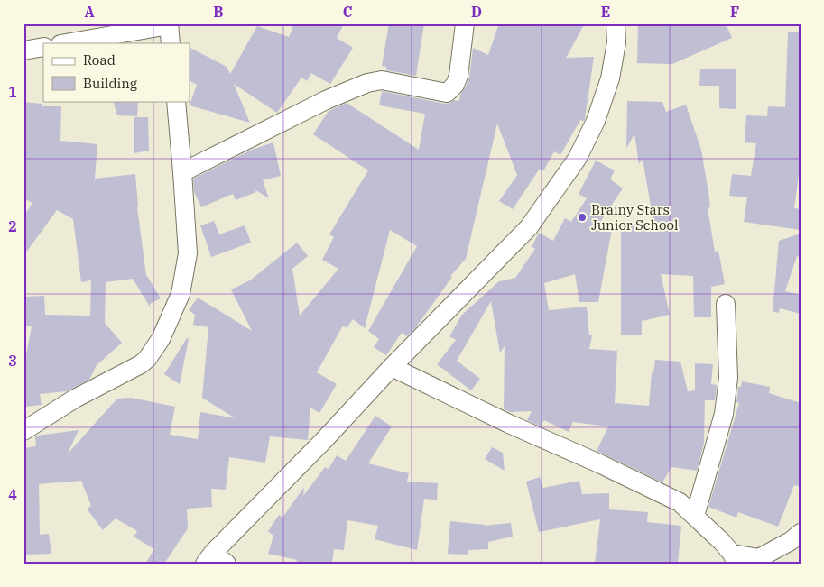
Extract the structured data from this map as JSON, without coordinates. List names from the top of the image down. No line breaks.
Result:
{"places":["Brainy Stars Junior School"],"legend":["Road","Building"],"grid":{"columns":["A","B","C","D","E","F"],"rows":["1","2","3","4"]}}
